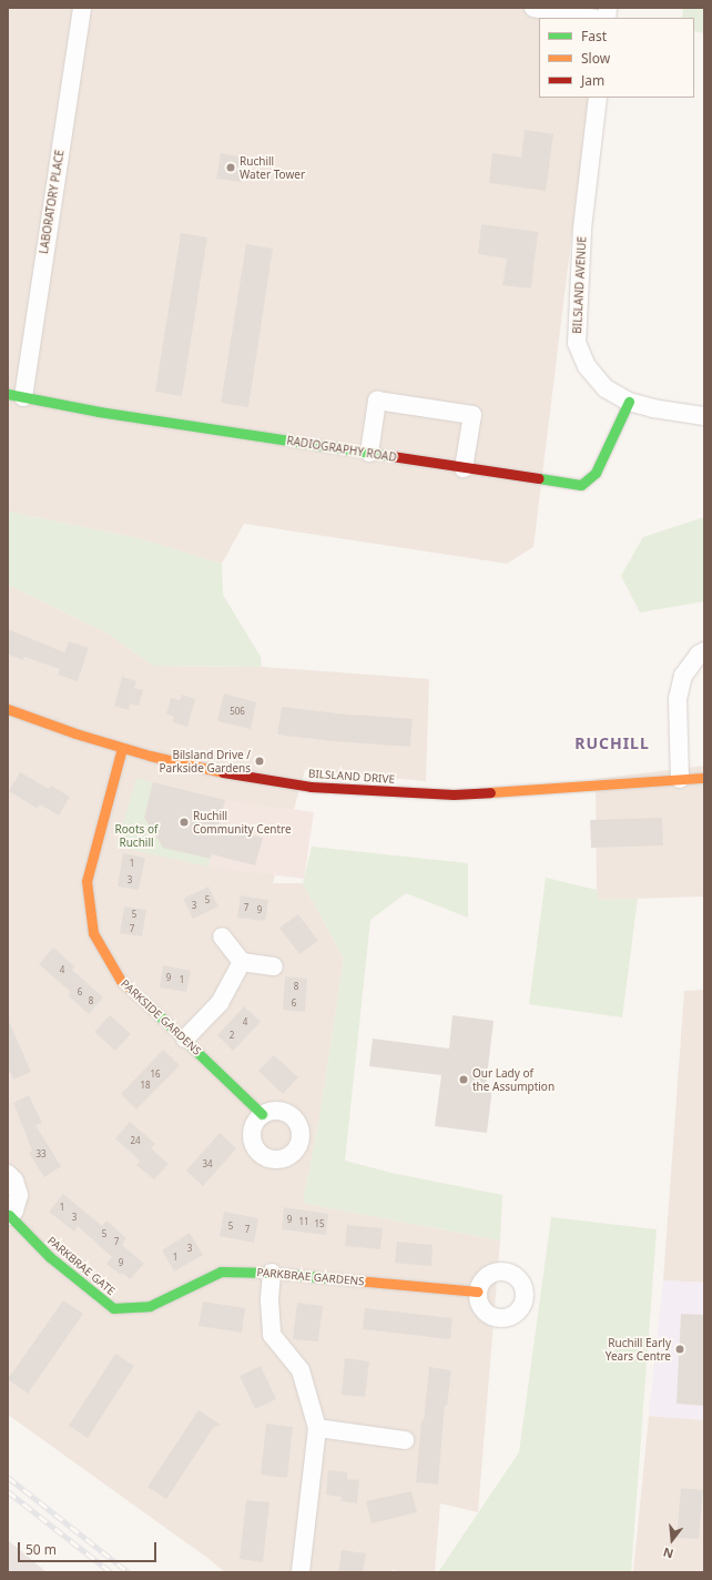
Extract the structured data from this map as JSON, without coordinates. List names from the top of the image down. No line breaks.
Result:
{"streets":{"street":["LABORATORY PLACE","BILSLAND AVENUE","RADIOGRAPHY ROAD","BILSLAND DRIVE","PARKSIDE GARDENS","PARKBRAE GATE","PARKBRAE GARDENS"]},"crossings":[["LABORATORY PLACE","RADIOGRAPHY ROAD"],["BILSLAND AVENUE","RADIOGRAPHY ROAD"],["BILSLAND DRIVE","PARKSIDE GARDENS"],["PARKBRAE GATE","PARKBRAE GARDENS"]],"districts":["RUCHILL"],"parks":["Roots of Ruchill"],"places":["Ruchill Water Tower","Bilsland Drive / Parkside Gardens","Ruchill Community Centre","Our Lady of the Assumption","Ruchill Early Years Centre"],"house_numbers":["506","1","3","5","3","7","9","5","7","4","9","1","8","6","8","6","4","2","16","18","24","33","34","1","3","9","11","15","5","7","5","7","3","1","9"],"legend":["Fast","Slow","Jam"],"scale_bar":"50 m","north":"bottom"}
